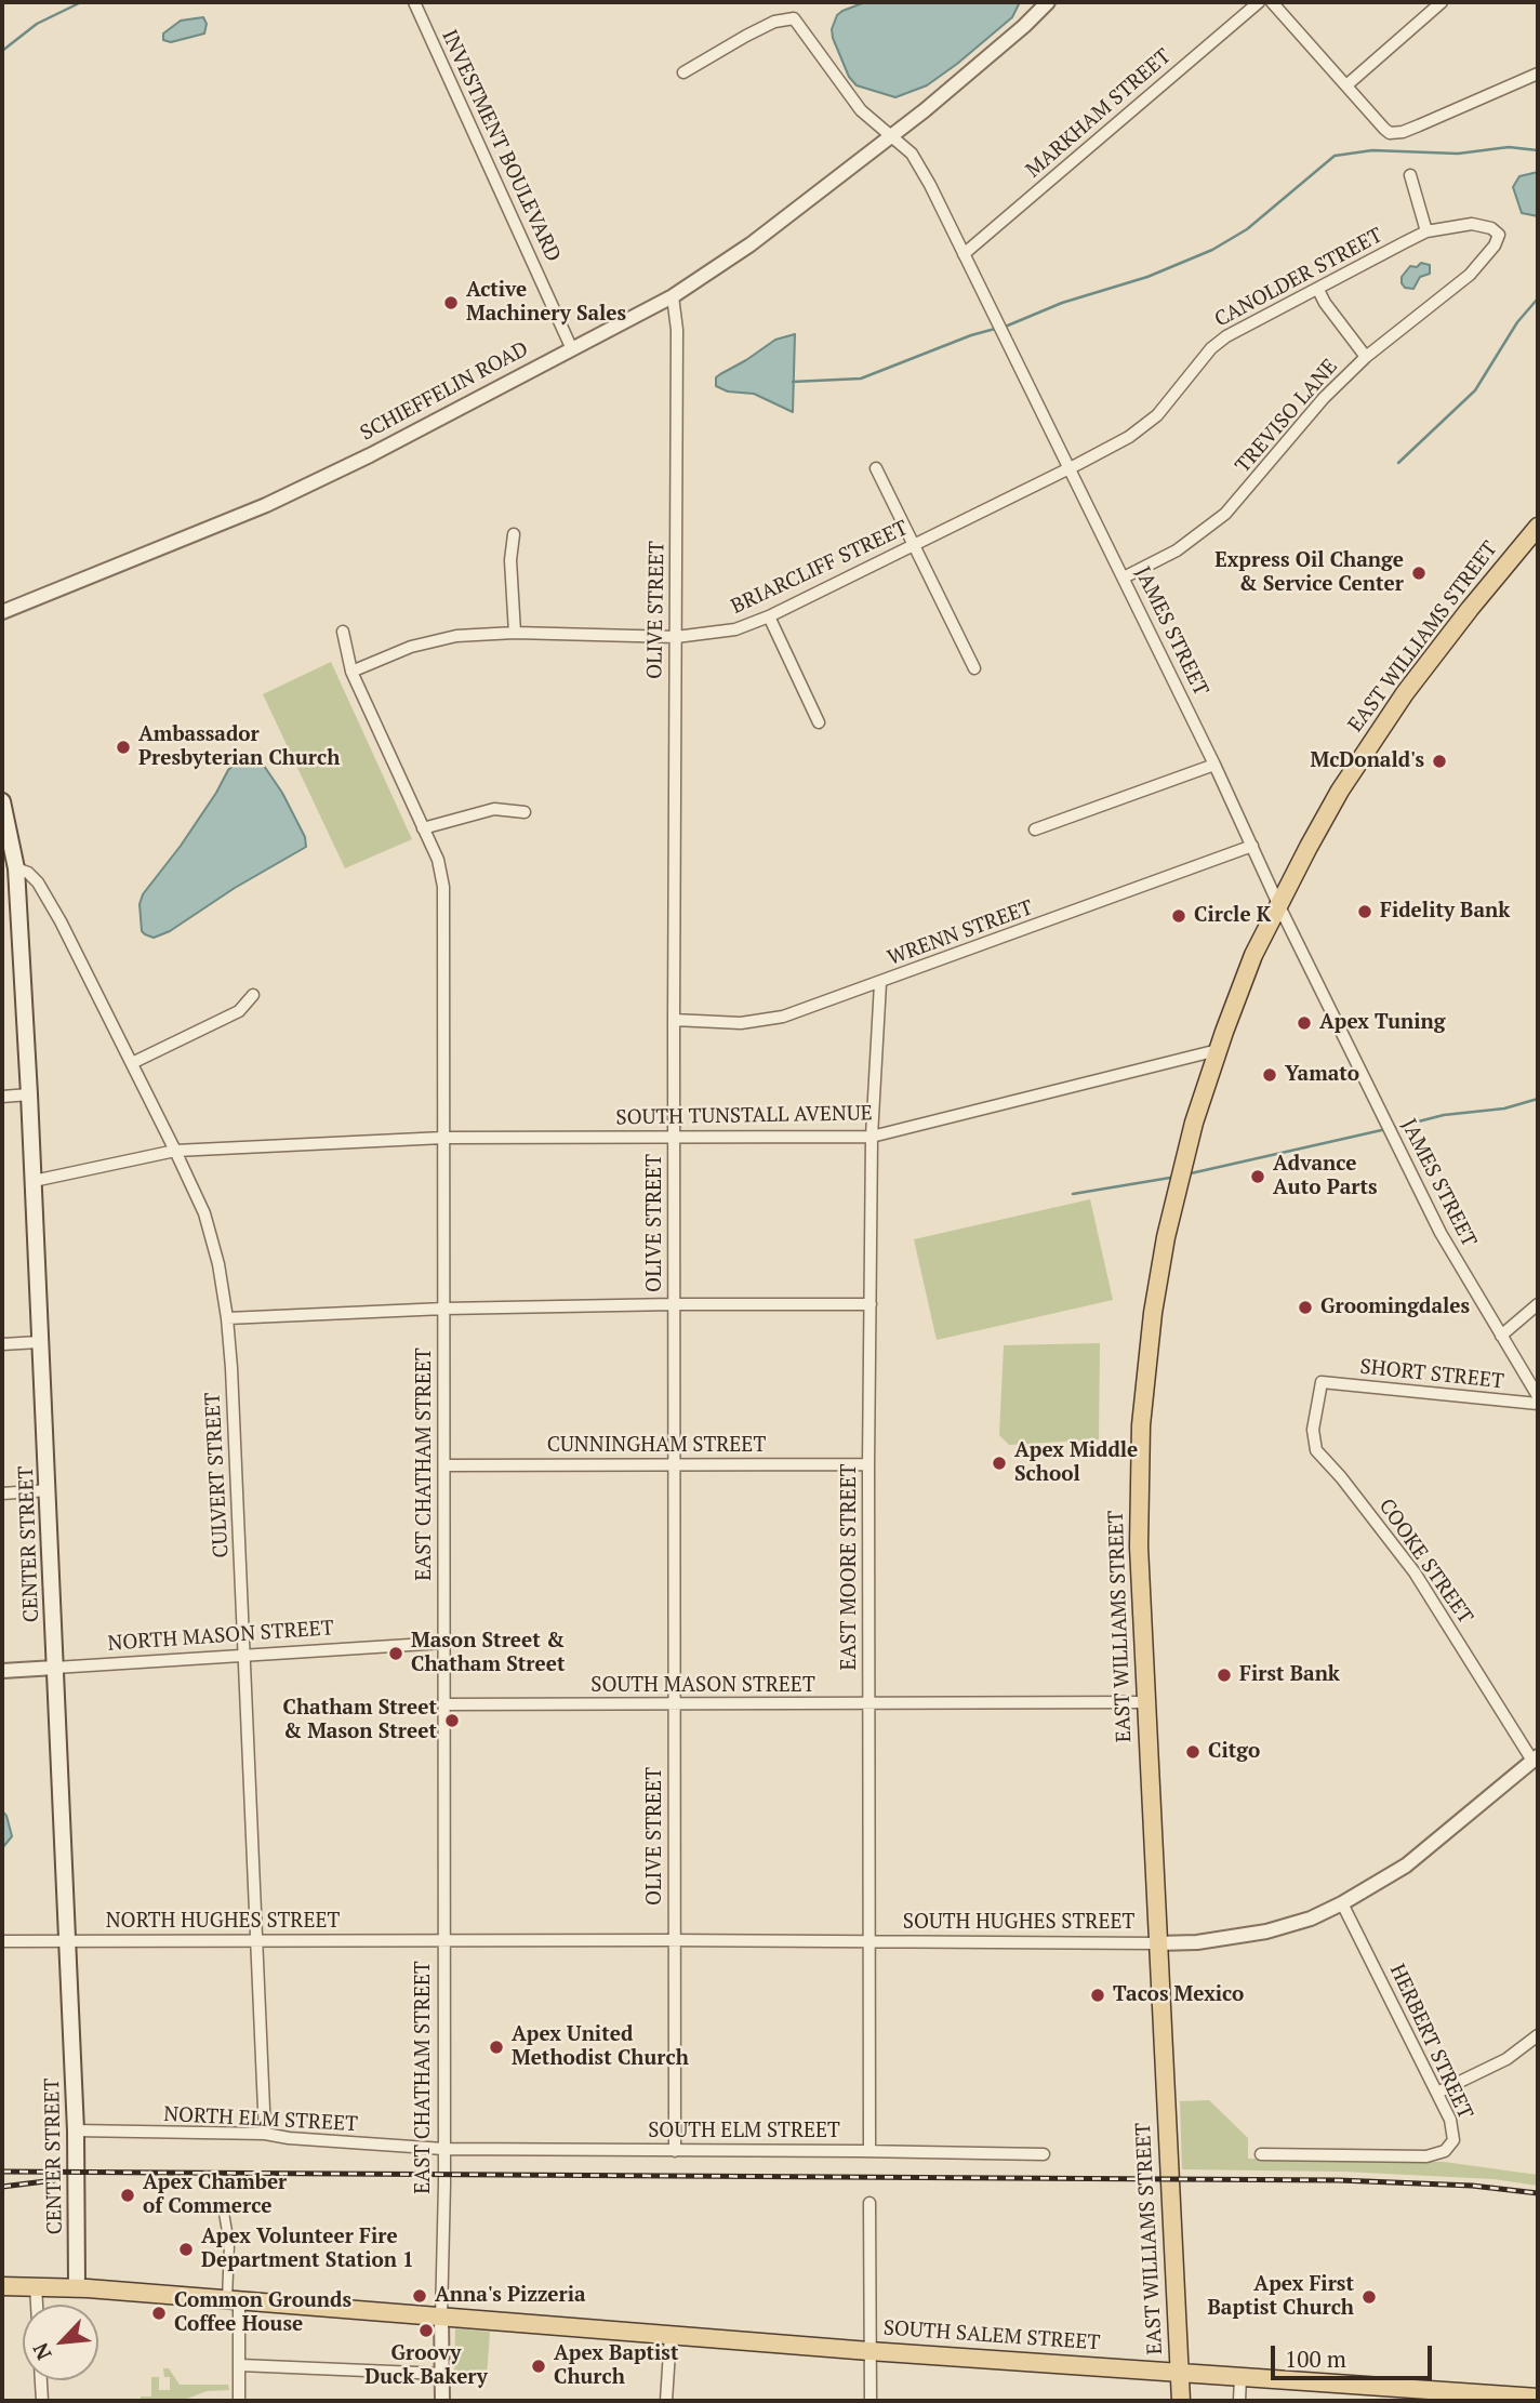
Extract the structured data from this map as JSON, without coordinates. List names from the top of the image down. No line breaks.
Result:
{"streets":{"main road":["EAST WILLIAMS STREET","CENTER STREET","SOUTH SALEM STREET"],"street":["MARKHAM STREET","INVESTMENT BOULEVARD","CANOLDER STREET","SCHIEFFELIN ROAD","TREVISO LANE","BRIARCLIFF STREET","OLIVE STREET","JAMES STREET","WRENN STREET","SOUTH TUNSTALL AVENUE","SHORT STREET","CUNNINGHAM STREET","EAST CHATHAM STREET","CULVERT STREET","COOKE STREET","EAST MOORE STREET","NORTH MASON STREET","SOUTH MASON STREET","NORTH HUGHES STREET","SOUTH HUGHES STREET","HERBERT STREET","NORTH ELM STREET","SOUTH ELM STREET"]},"crossings":[["MARKHAM STREET","JAMES STREET"],["INVESTMENT BOULEVARD","SCHIEFFELIN ROAD"],["CANOLDER STREET","TREVISO LANE"],["CANOLDER STREET","BRIARCLIFF STREET"],["CANOLDER STREET","JAMES STREET"],["SCHIEFFELIN ROAD","OLIVE STREET"],["SCHIEFFELIN ROAD","JAMES STREET"],["TREVISO LANE","JAMES STREET"],["BRIARCLIFF STREET","OLIVE STREET"],["BRIARCLIFF STREET","JAMES STREET"],["BRIARCLIFF STREET","EAST CHATHAM STREET"],["OLIVE STREET","WRENN STREET"],["OLIVE STREET","SOUTH TUNSTALL AVENUE"],["OLIVE STREET","CUNNINGHAM STREET"],["OLIVE STREET","SOUTH MASON STREET"],["OLIVE STREET","SOUTH HUGHES STREET"],["OLIVE STREET","SOUTH ELM STREET"],["JAMES STREET","EAST WILLIAMS STREET"],["JAMES STREET","WRENN STREET"],["EAST WILLIAMS STREET","SOUTH TUNSTALL AVENUE"],["EAST WILLIAMS STREET","SOUTH MASON STREET"],["EAST WILLIAMS STREET","SOUTH HUGHES STREET"],["EAST WILLIAMS STREET","SOUTH SALEM STREET"],["WRENN STREET","EAST MOORE STREET"],["SOUTH TUNSTALL AVENUE","EAST CHATHAM STREET"],["SOUTH TUNSTALL AVENUE","CULVERT STREET"],["SOUTH TUNSTALL AVENUE","CENTER STREET"],["SOUTH TUNSTALL AVENUE","EAST MOORE STREET"],["SHORT STREET","COOKE STREET"],["CUNNINGHAM STREET","EAST CHATHAM STREET"],["CUNNINGHAM STREET","EAST MOORE STREET"],["EAST CHATHAM STREET","NORTH MASON STREET"],["EAST CHATHAM STREET","SOUTH MASON STREET"],["EAST CHATHAM STREET","NORTH HUGHES STREET"],["EAST CHATHAM STREET","SOUTH HUGHES STREET"],["EAST CHATHAM STREET","NORTH ELM STREET"],["EAST CHATHAM STREET","SOUTH ELM STREET"],["EAST CHATHAM STREET","SOUTH SALEM STREET"],["CULVERT STREET","CENTER STREET"],["CULVERT STREET","NORTH MASON STREET"],["CULVERT STREET","NORTH HUGHES STREET"],["CULVERT STREET","NORTH ELM STREET"],["CENTER STREET","NORTH MASON STREET"],["CENTER STREET","NORTH HUGHES STREET"],["CENTER STREET","NORTH ELM STREET"],["CENTER STREET","SOUTH SALEM STREET"],["COOKE STREET","SOUTH HUGHES STREET"],["EAST MOORE STREET","SOUTH MASON STREET"],["EAST MOORE STREET","SOUTH HUGHES STREET"],["EAST MOORE STREET","SOUTH ELM STREET"],["NORTH HUGHES STREET","SOUTH HUGHES STREET"],["SOUTH HUGHES STREET","HERBERT STREET"],["NORTH ELM STREET","SOUTH ELM STREET"]],"places":["Active Machinery Sales","Express Oil Change & Service Center","Ambassador Presbyterian Church","McDonald's","Fidelity Bank","Circle K","Apex Tuning","Yamato","Advance Auto Parts","Groomingdales","Apex Middle School","Mason Street & Chatham Street","First Bank","Chatham Street & Mason Street","Citgo","Tacos Mexico","Apex United Methodist Church","Apex Chamber of Commerce","Apex Volunteer Fire Department Station 1","Anna's Pizzeria","Apex First Baptist Church","Common Grounds Coffee House","Groovy Duck Bakery","Apex Baptist Church"],"scale_bar":"100 m","north":"bottom left"}
